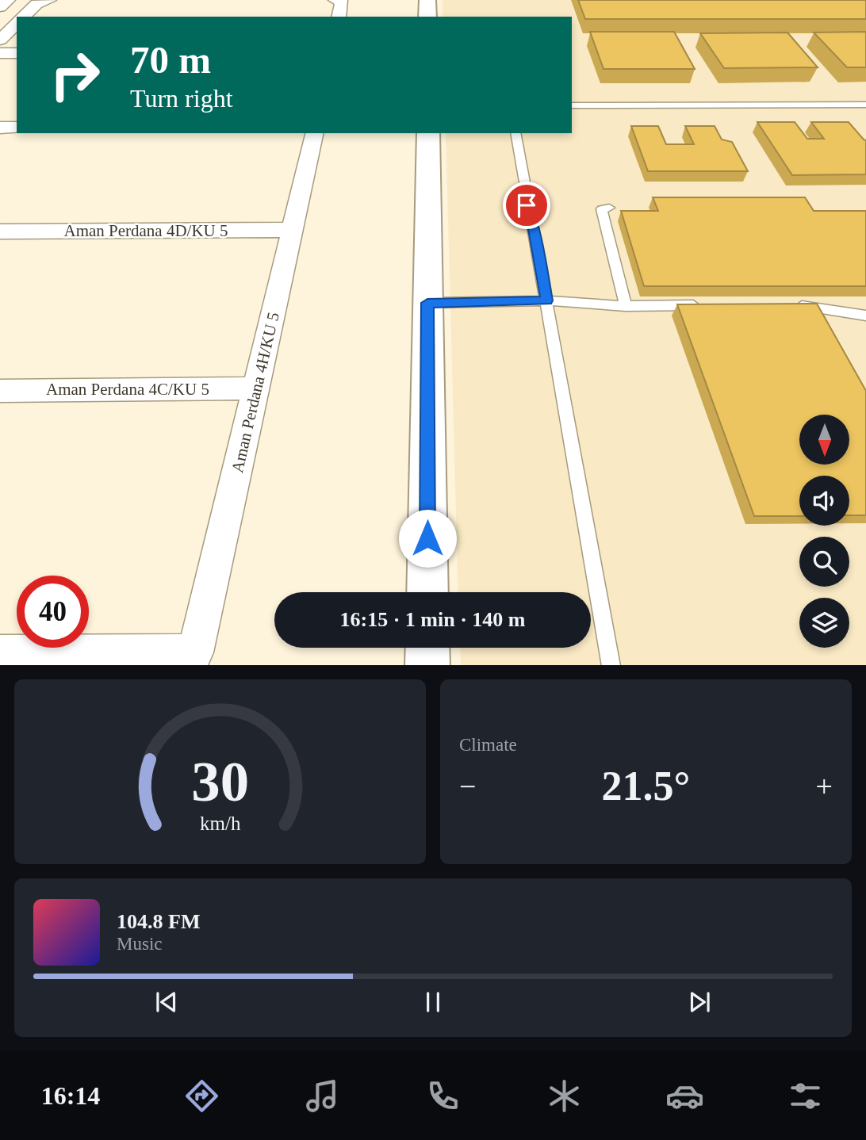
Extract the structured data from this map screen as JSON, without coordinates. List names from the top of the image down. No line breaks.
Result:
{"streets":{"street":["Aman Perdana 4D/KU 5","Aman Perdana 4C/KU 5","Aman Perdana 4H/KU 5"]},"crossings":[["Aman Perdana 4D/KU 5","Aman Perdana 4H/KU 5"],["Aman Perdana 4C/KU 5","Aman Perdana 4H/KU 5"]],"north":"bottom","page":{"turn":["70 m","Turn right"],"limit":"40","trip":"16:15 · 1 min · 140 m","tile":"Climate","heat":["−","21.5°","+"],"song":["104.8 FM","Music"],"tabs":"16:14","gauge":["30","km/h"]}}
